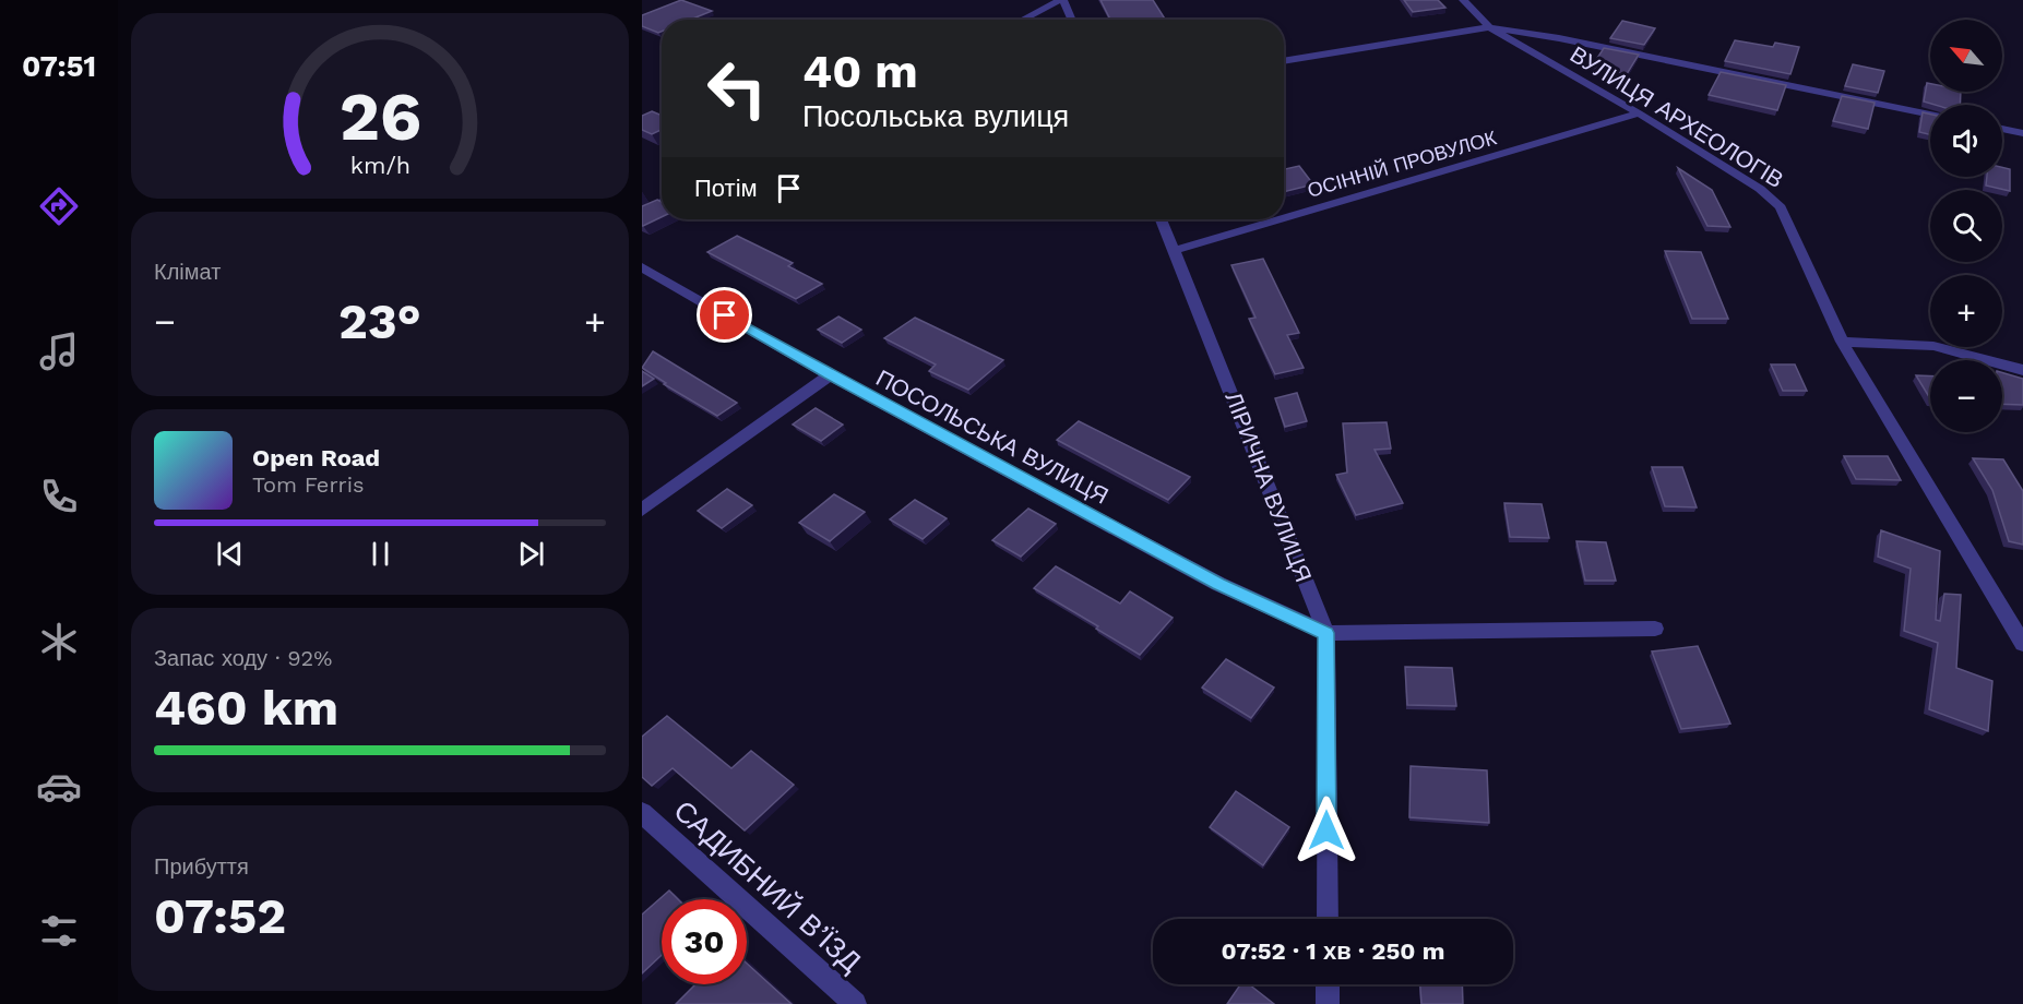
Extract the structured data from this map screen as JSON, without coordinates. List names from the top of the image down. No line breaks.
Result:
{"streets":{"street":["ВУЛИЦЯ АРХЕОЛОГІВ","ОСІННІЙ ПРОВУЛОК","ПОСОЛЬСЬКА ВУЛИЦЯ","ЛІРИЧНА ВУЛИЦЯ","САДИБНИЙ В’ЇЗД"]},"crossings":[["ВУЛИЦЯ АРХЕОЛОГІВ","ОСІННІЙ ПРОВУЛОК"],["ОСІННІЙ ПРОВУЛОК","ЛІРИЧНА ВУЛИЦЯ"],["ПОСОЛЬСЬКА ВУЛИЦЯ","ЛІРИЧНА ВУЛИЦЯ"]],"north":"top left","page":{"tabs":"07:51","map_buttons":["+","−"],"turn":["40 m","Посольська вулиця"],"then":"Потім","tile":["Клімат",["Запас ходу · 92%","460 km"],["Прибуття","07:52"]],"heat":["−","23°","+"],"song":["Open Road","Tom Ferris"],"limit":"30","trip":"07:52 · 1 хв · 250 m","gauge":["26","km/h"]}}
